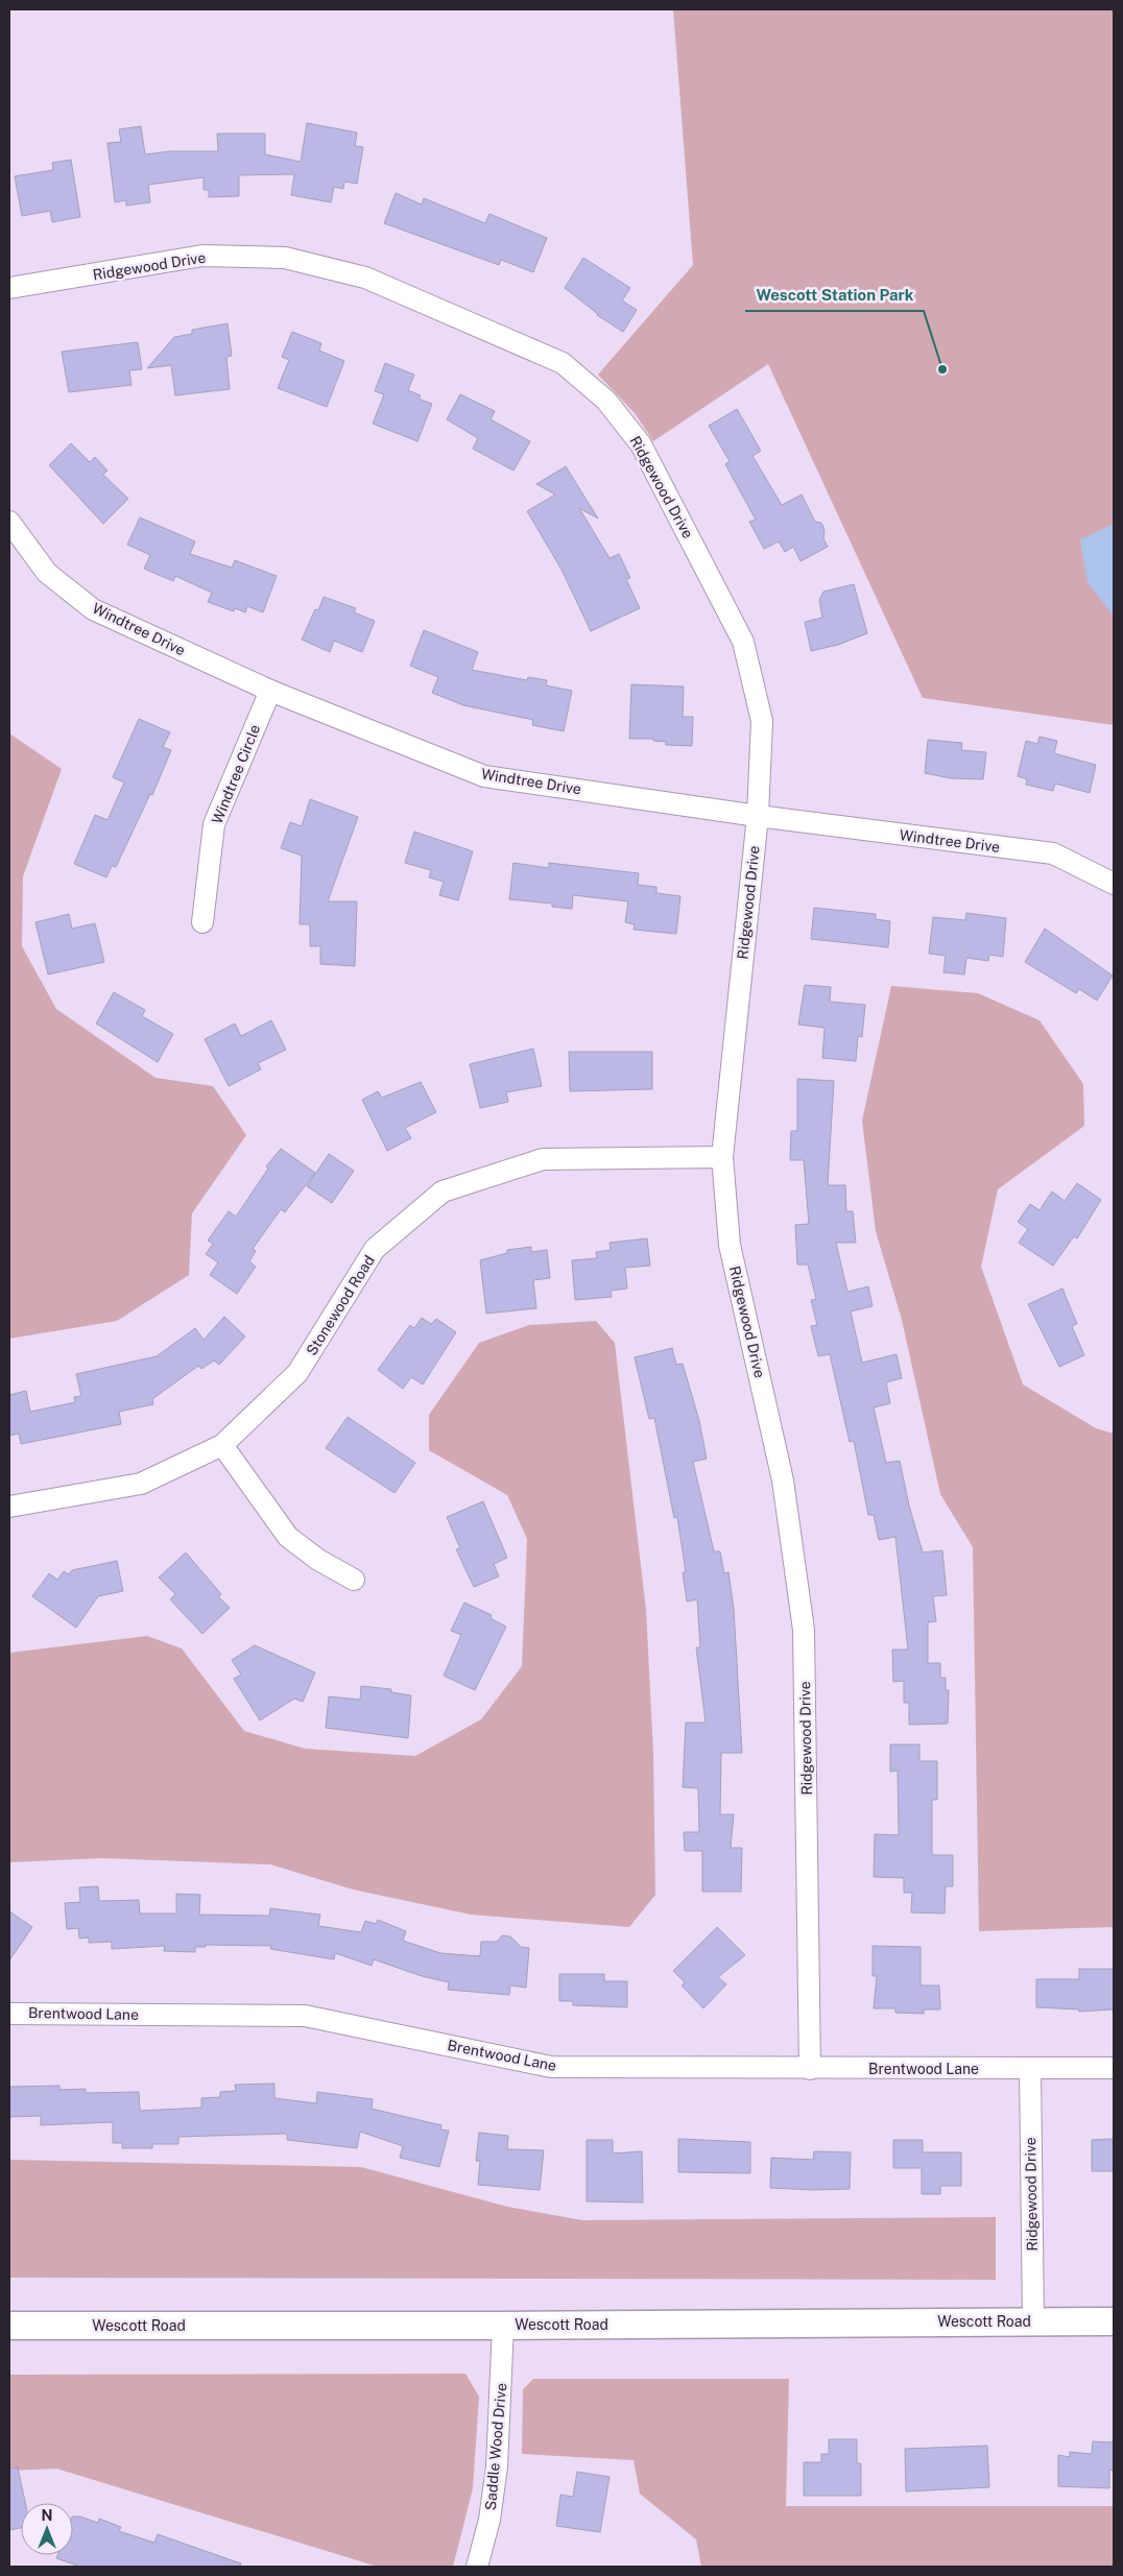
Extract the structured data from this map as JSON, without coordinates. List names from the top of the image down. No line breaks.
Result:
{"streets":{"street":["Ridgewood Drive","Windtree Drive","Windtree Circle","Stonewood Road","Brentwood Lane","Wescott Road","Saddle Wood Drive"]},"crossings":[["Ridgewood Drive","Windtree Drive"],["Ridgewood Drive","Stonewood Road"],["Ridgewood Drive","Brentwood Lane"],["Ridgewood Drive","Wescott Road"],["Windtree Drive","Windtree Circle"],["Wescott Road","Saddle Wood Drive"]],"places":["Wescott Station Park"],"north":"top"}
